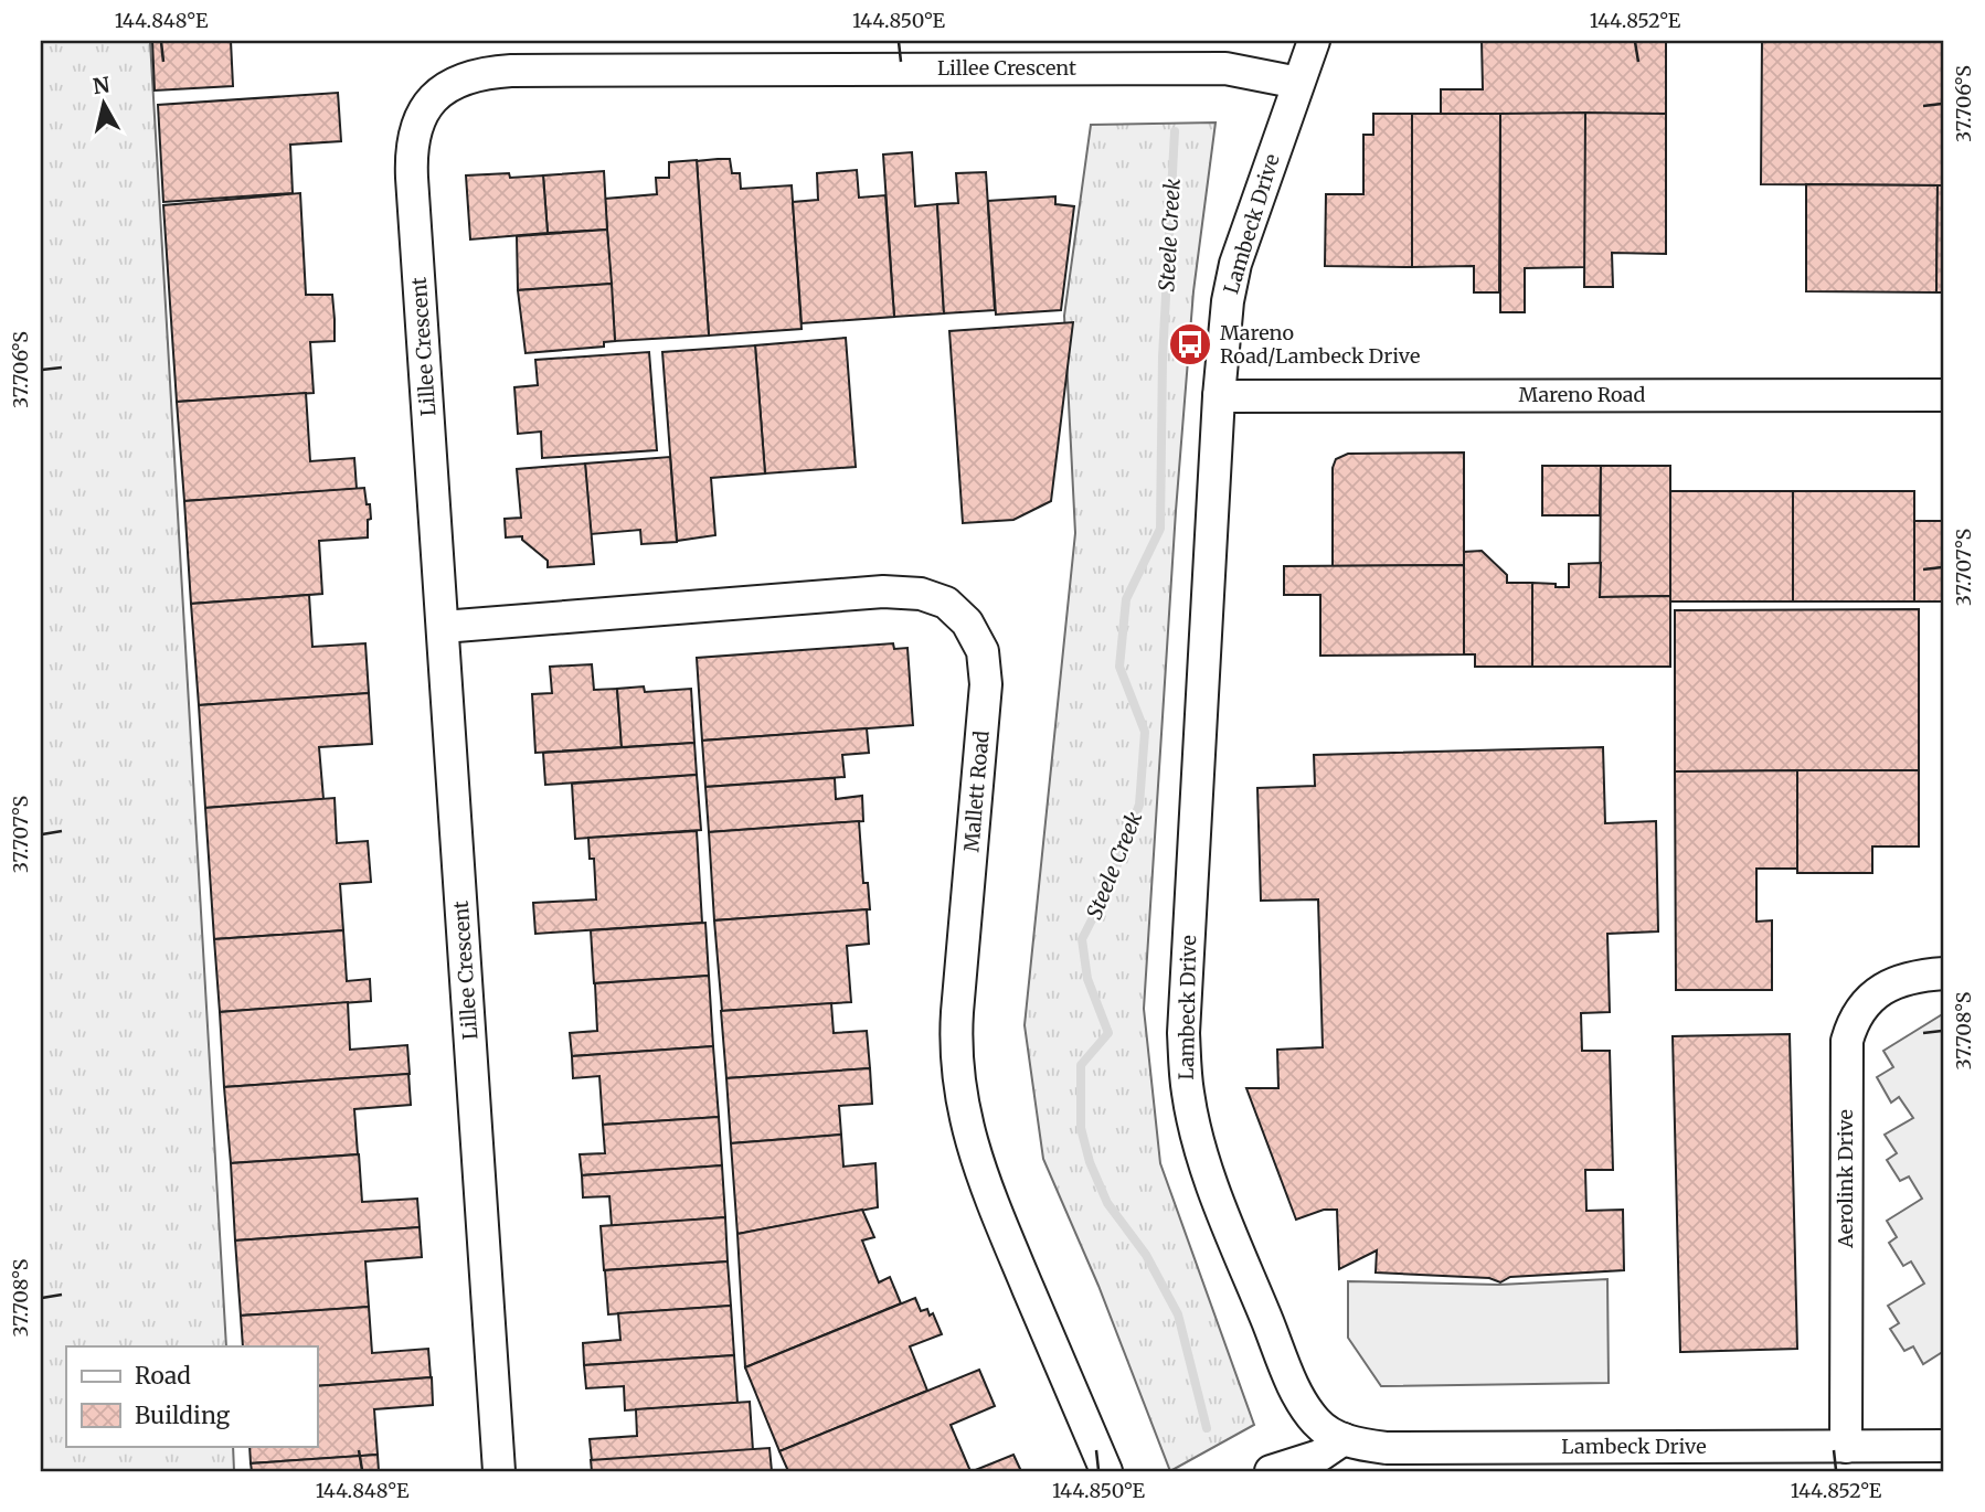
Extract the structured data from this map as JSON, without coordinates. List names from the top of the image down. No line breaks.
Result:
{"streets":{"street":["Lillee Crescent","Lambeck Drive","Mareno Road","Mallett Road","Aerolink Drive"]},"crossings":[["Lillee Crescent","Lambeck Drive"],["Lillee Crescent","Mallett Road"],["Lambeck Drive","Mareno Road"],["Lambeck Drive","Aerolink Drive"]],"water":["Steele Creek"],"places":{"bus stop":["Mareno Road/Lambeck Drive"]},"legend":["Road","Building"],"north":"top","coordinates":["144.848°E","144.850°E","144.852°E","37.706°S","37.707°S","37.708°S"]}
